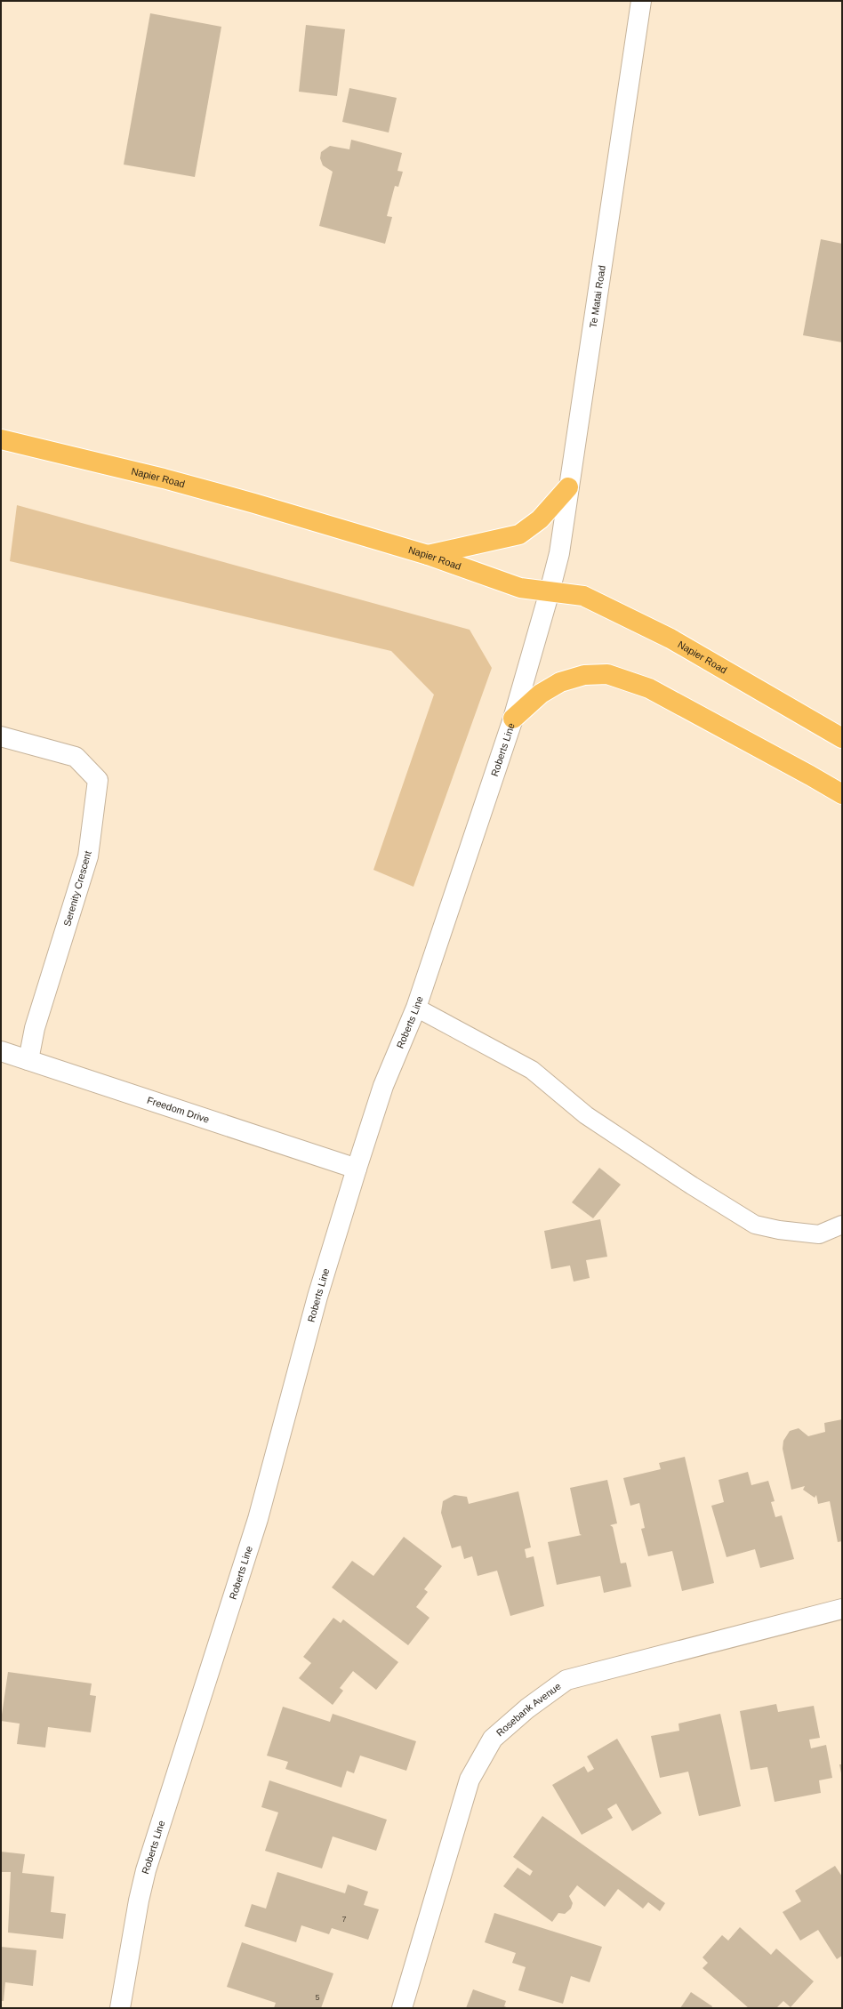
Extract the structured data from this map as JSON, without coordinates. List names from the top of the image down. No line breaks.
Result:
{"streets":{"highway":["Napier Road"],"street":["Te Matai Road","Roberts Line","Serenity Crescent","Freedom Drive","Rosebank Avenue"]},"crossings":[["Te Matai Road","Napier Road"],["Te Matai Road","Roberts Line"],["Napier Road","Roberts Line"],["Roberts Line","Freedom Drive"],["Serenity Crescent","Freedom Drive"]],"house_numbers":["7","5"]}
